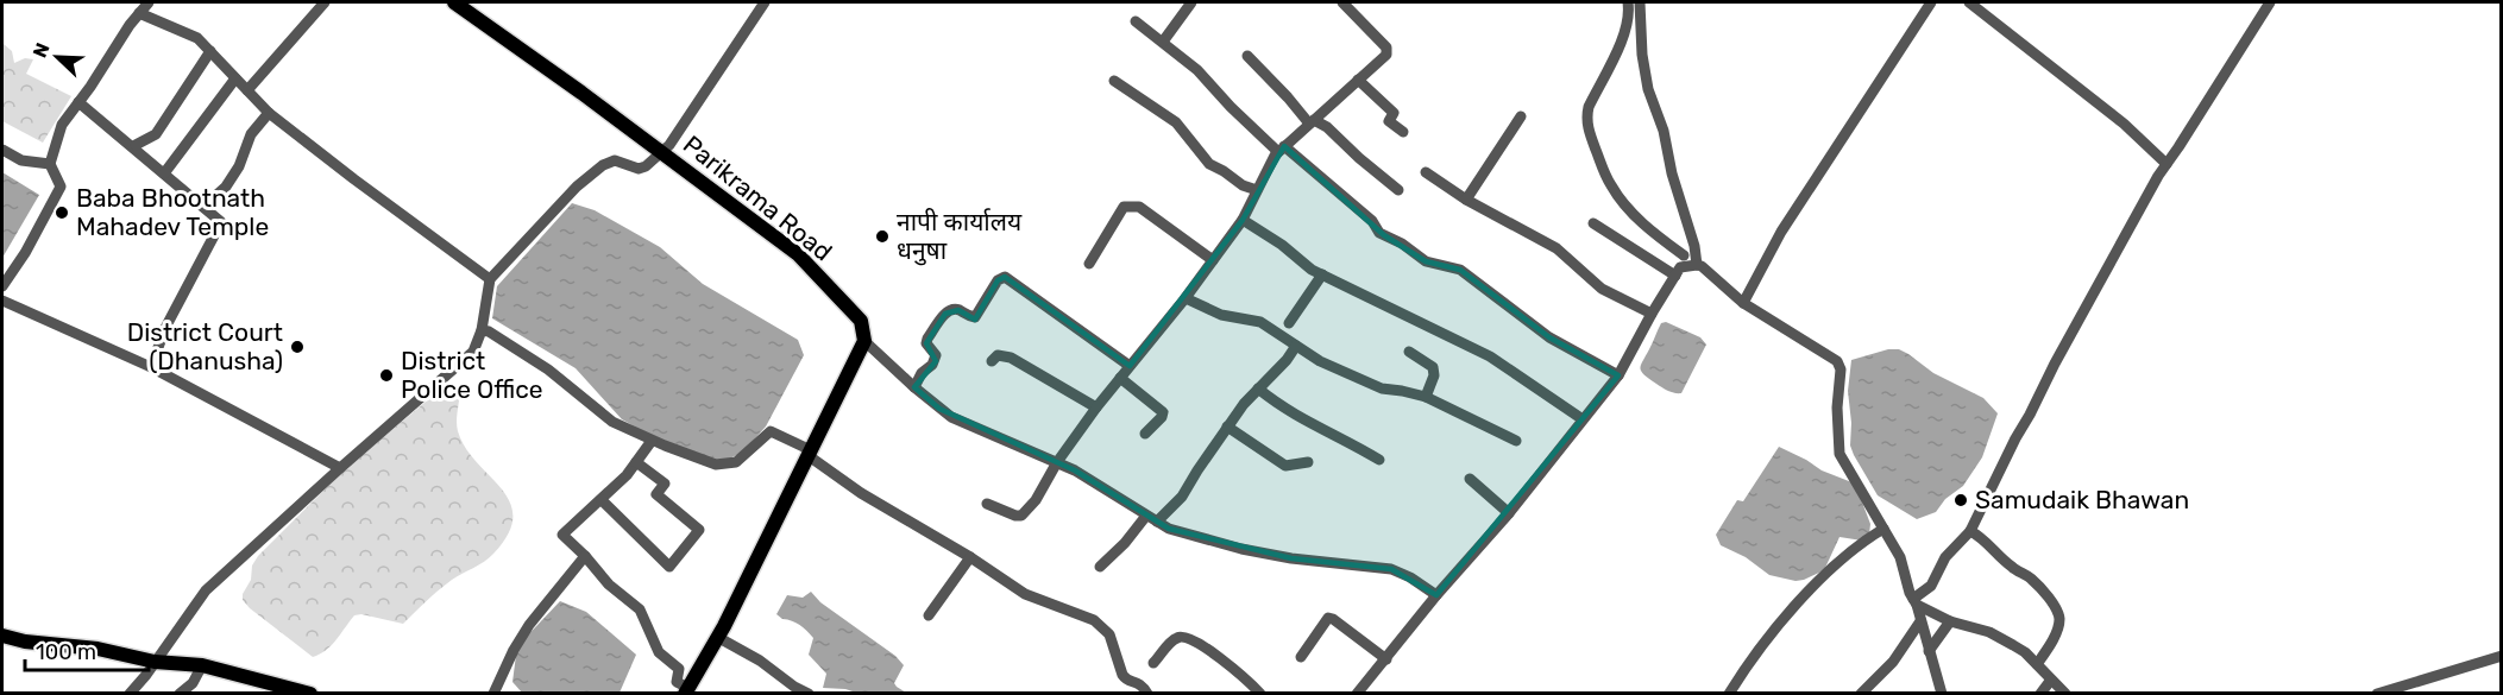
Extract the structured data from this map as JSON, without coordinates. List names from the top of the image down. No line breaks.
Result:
{"streets":{"main road":["Parikrama Road"]},"places":["Baba Bhootnath Mahadev Temple","नापी कार्यालय धनुषा","District Court (Dhanusha)","District Police Office","Samudaik Bhawan"],"scale_bar":"100 m","north":"top left"}
